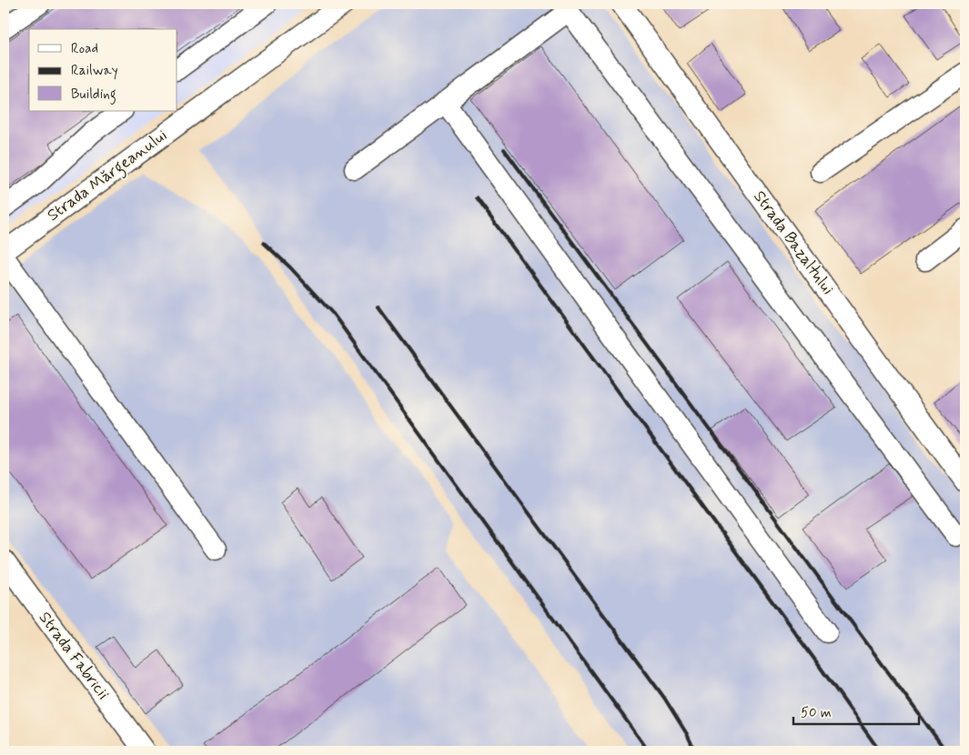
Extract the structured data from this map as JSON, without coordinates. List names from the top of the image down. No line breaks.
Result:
{"streets":{"street":["Strada Mărgeanului","Strada Bazaltului","Strada Fabricii"]},"legend":["Road","Railway","Building"],"scale_bar":"50 m"}
